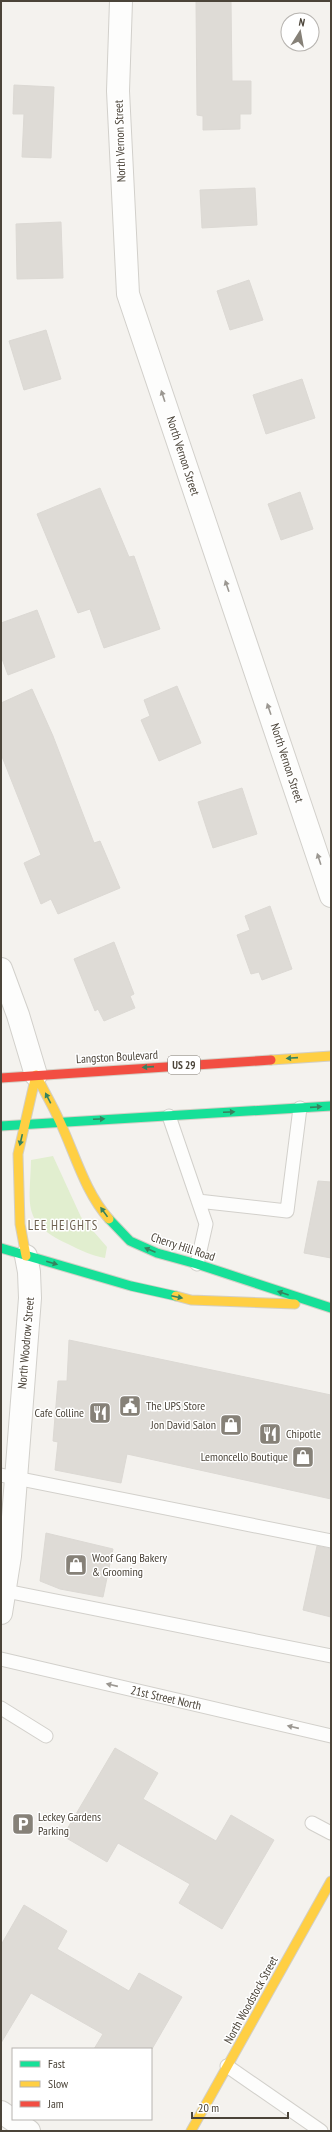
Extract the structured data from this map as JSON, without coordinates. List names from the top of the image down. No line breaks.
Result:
{"streets":{"street":["North Vernon Street","Langston Boulevard","US 29","Cherry Hill Road","North Woodrow Street","North Woodstock Street"],"lane":["21st Street North"]},"crossings":[["Langston Boulevard","Cherry Hill Road"],["Langston Boulevard","North Woodrow Street"],["Cherry Hill Road","North Woodrow Street"]],"one_way":["North Vernon Street"],"districts":["LEE HEIGHTS"],"places":{"public building":["The UPS Store"],"restaurant":["Cafe Colline","Chipotle"],"shop":["Jon David Salon","Lemoncello Boutique","Woof Gang Bakery & Grooming"],"parking":["Leckey Gardens Parking"]},"legend":["Fast","Slow","Jam"],"scale_bar":"20 m","north":"top"}
